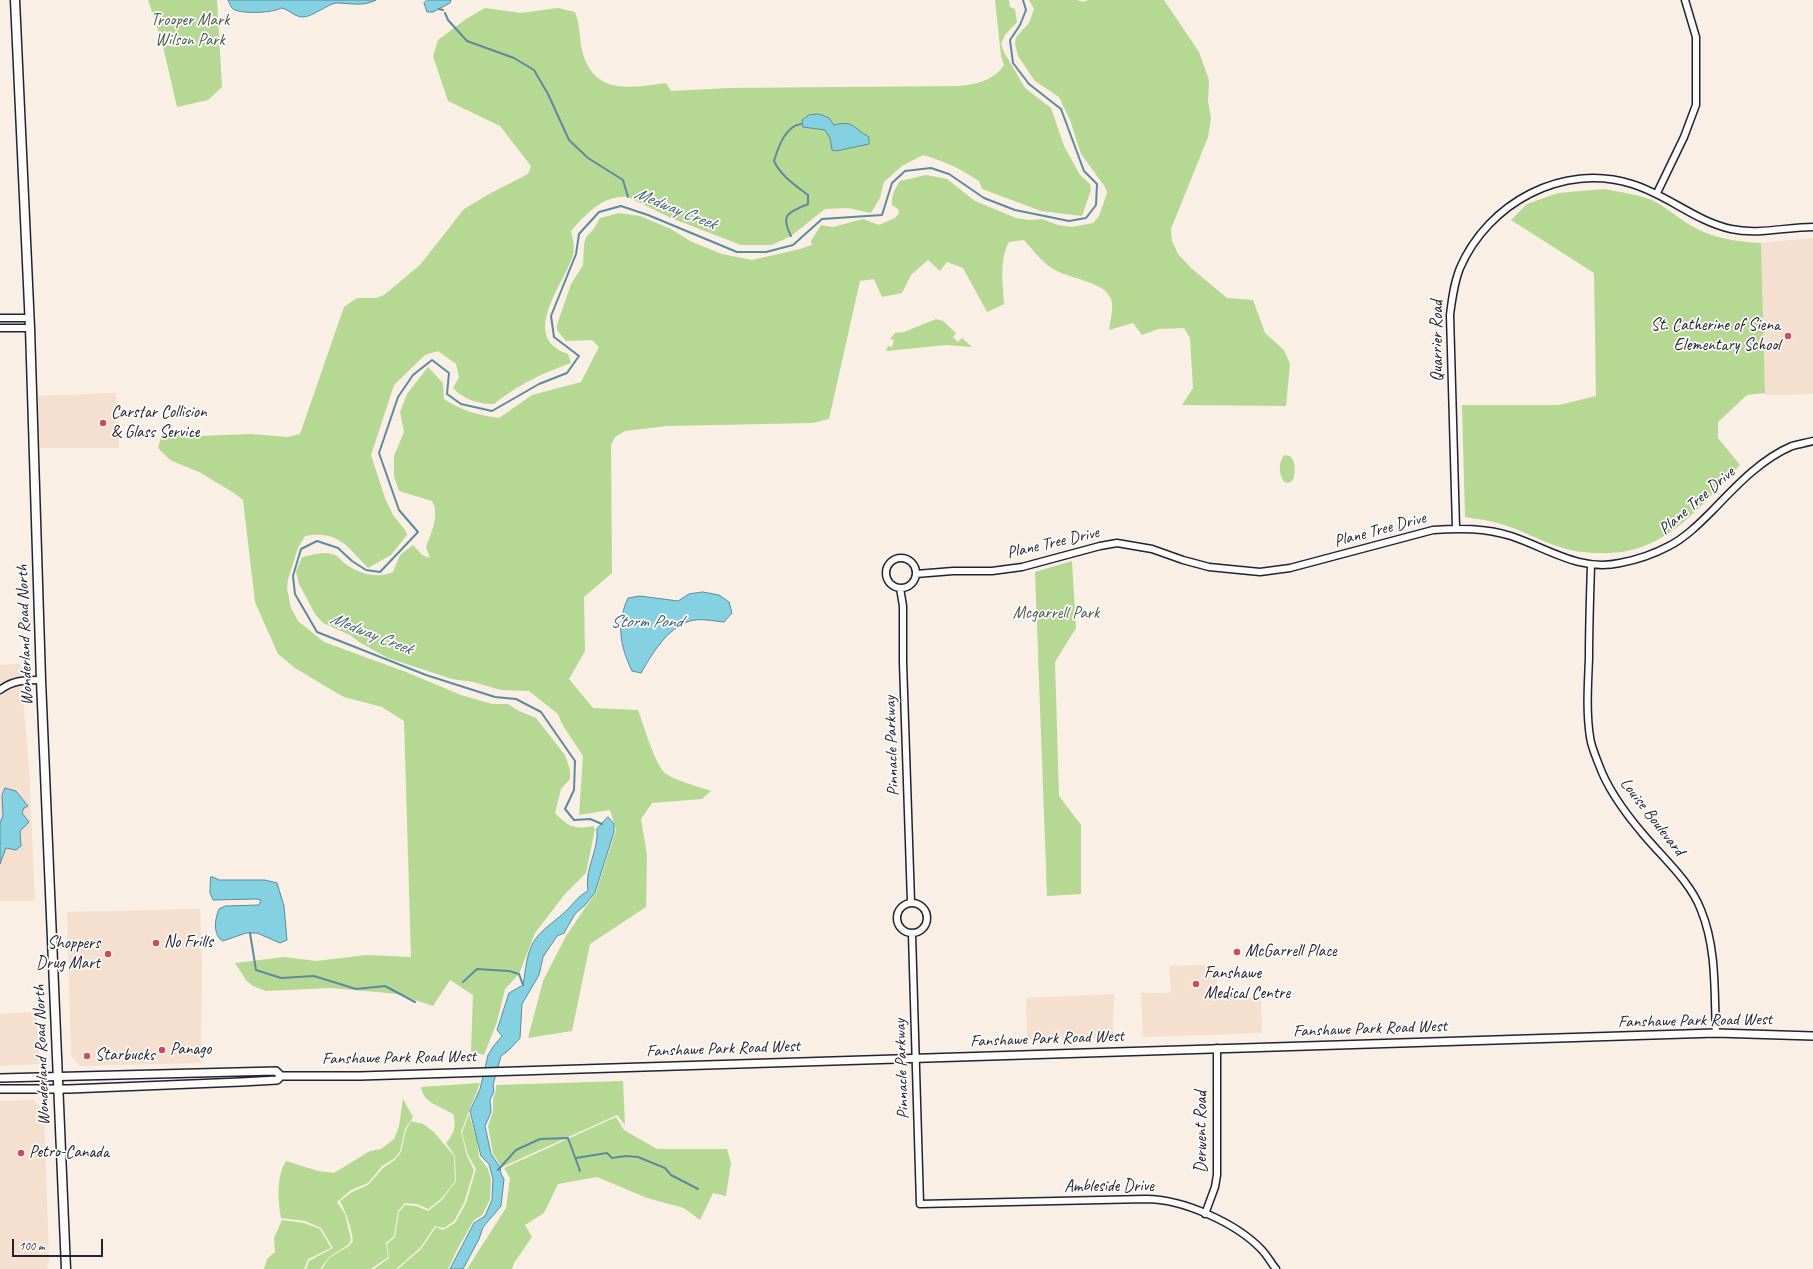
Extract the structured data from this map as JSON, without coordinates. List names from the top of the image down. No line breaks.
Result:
{"streets":{"main road":["Wonderland Road North","Fanshawe Park Road West"],"street":["Quarrier Road","Plane Tree Drive","Pinnacle Parkway","Louise Boulevard","Derwent Road","Ambleside Drive"]},"crossings":[["Quarrier Road","Plane Tree Drive"],["Plane Tree Drive","Pinnacle Parkway"],["Plane Tree Drive","Louise Boulevard"],["Wonderland Road North","Fanshawe Park Road West"],["Pinnacle Parkway","Fanshawe Park Road West"],["Pinnacle Parkway","Ambleside Drive"],["Louise Boulevard","Fanshawe Park Road West"],["Fanshawe Park Road West","Derwent Road"],["Derwent Road","Ambleside Drive"]],"water":["Medway Creek","Storm Pond"],"parks":["Trooper Mark Wilson Park","Mcgarrell Park"],"places":["St. Catherine of Siena Elementary School","Carstar Collision & Glass Service","No Frills","McGarrell Place","Shoppers Drug Mart","Fanshawe Medical Centre","Panago","Starbucks","Petro-Canada"],"scale_bar":"100 m"}
